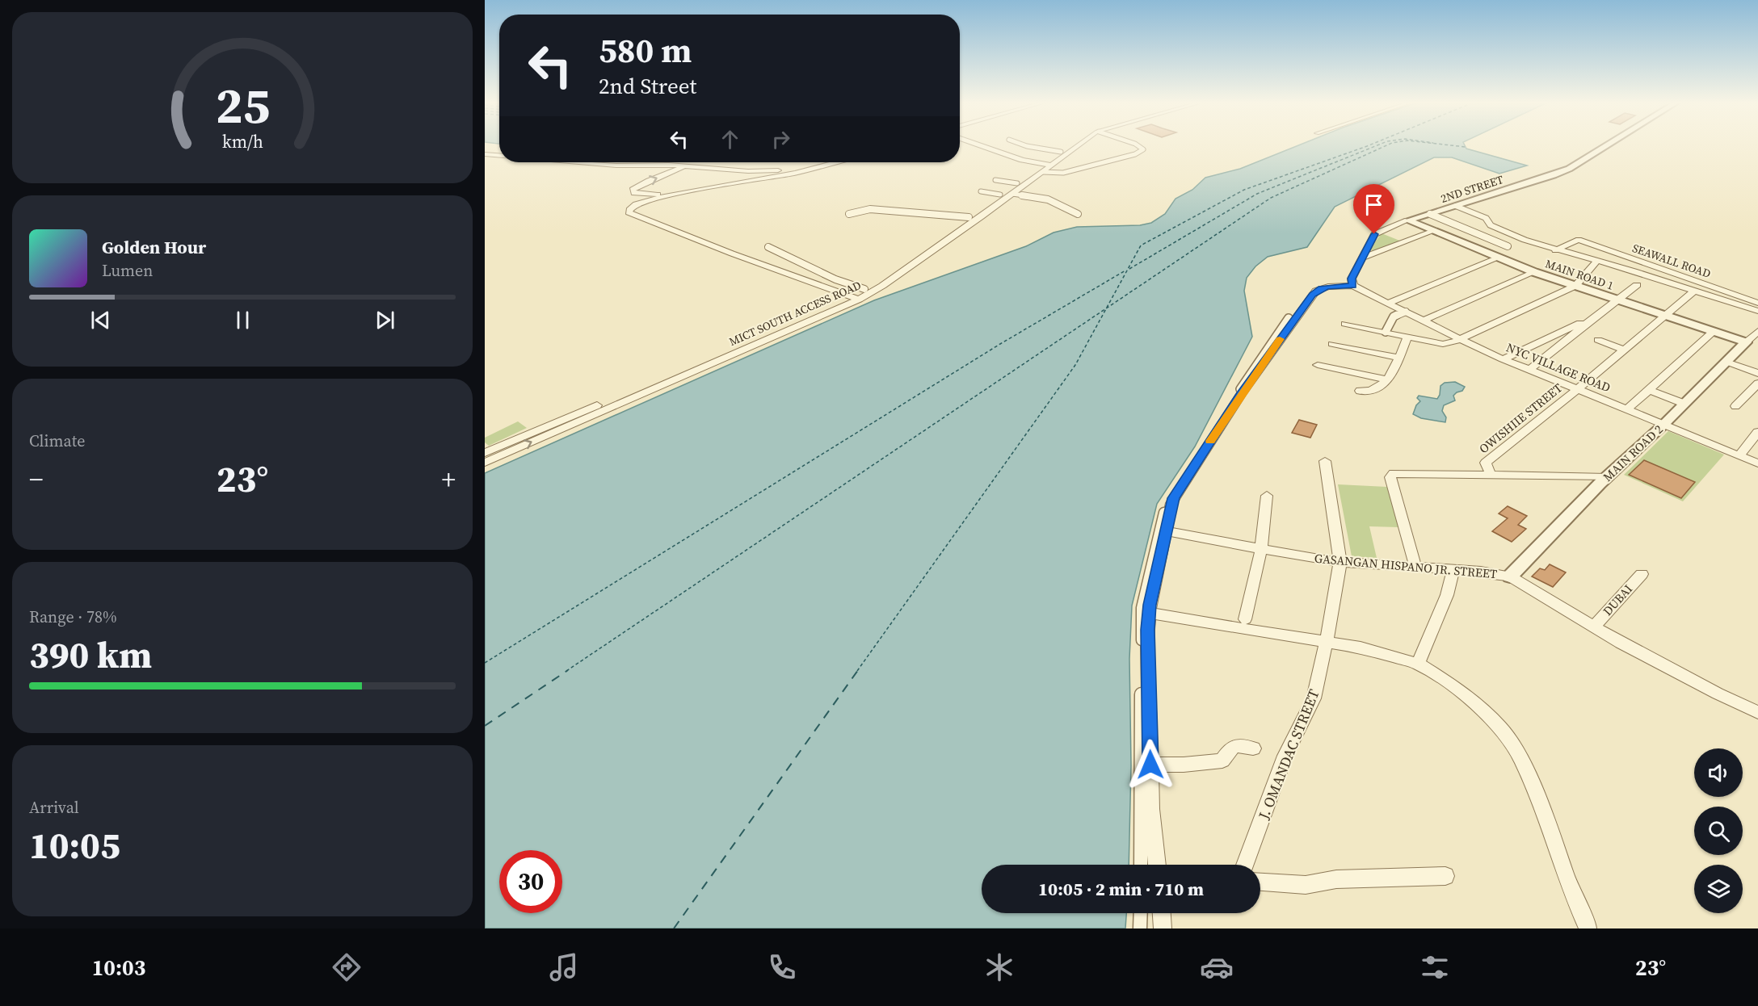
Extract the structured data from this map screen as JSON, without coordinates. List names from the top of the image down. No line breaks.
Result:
{"streets":{"street":["2ND STREET","SEAWALL ROAD","MAIN ROAD 1","MICT SOUTH ACCESS ROAD","NYC VILLAGE ROAD","OWISHIIE STREET","MAIN ROAD 2","GASANGAN HISPANO JR. STREET","DUBAI","J. OMANDAC STREET"]},"crossings":[["2ND STREET","MAIN ROAD 1"],["2ND STREET","NYC VILLAGE ROAD"],["MAIN ROAD 1","OWISHIIE STREET"],["MAIN ROAD 1","MAIN ROAD 2"],["NYC VILLAGE ROAD","OWISHIIE STREET"],["NYC VILLAGE ROAD","MAIN ROAD 2"],["MAIN ROAD 2","GASANGAN HISPANO JR. STREET"],["GASANGAN HISPANO JR. STREET","DUBAI"],["GASANGAN HISPANO JR. STREET","J. OMANDAC STREET"]],"page":{"turn":["580 m","2nd Street"],"song":["Golden Hour","Lumen"],"tile":["Climate",["Range · 78%","390 km"],["Arrival","10:05"]],"heat":["−","23°","+"],"limit":"30","trip":"10:05 · 2 min · 710 m","tabs":["10:03","23°"],"gauge":["25","km/h"]}}
